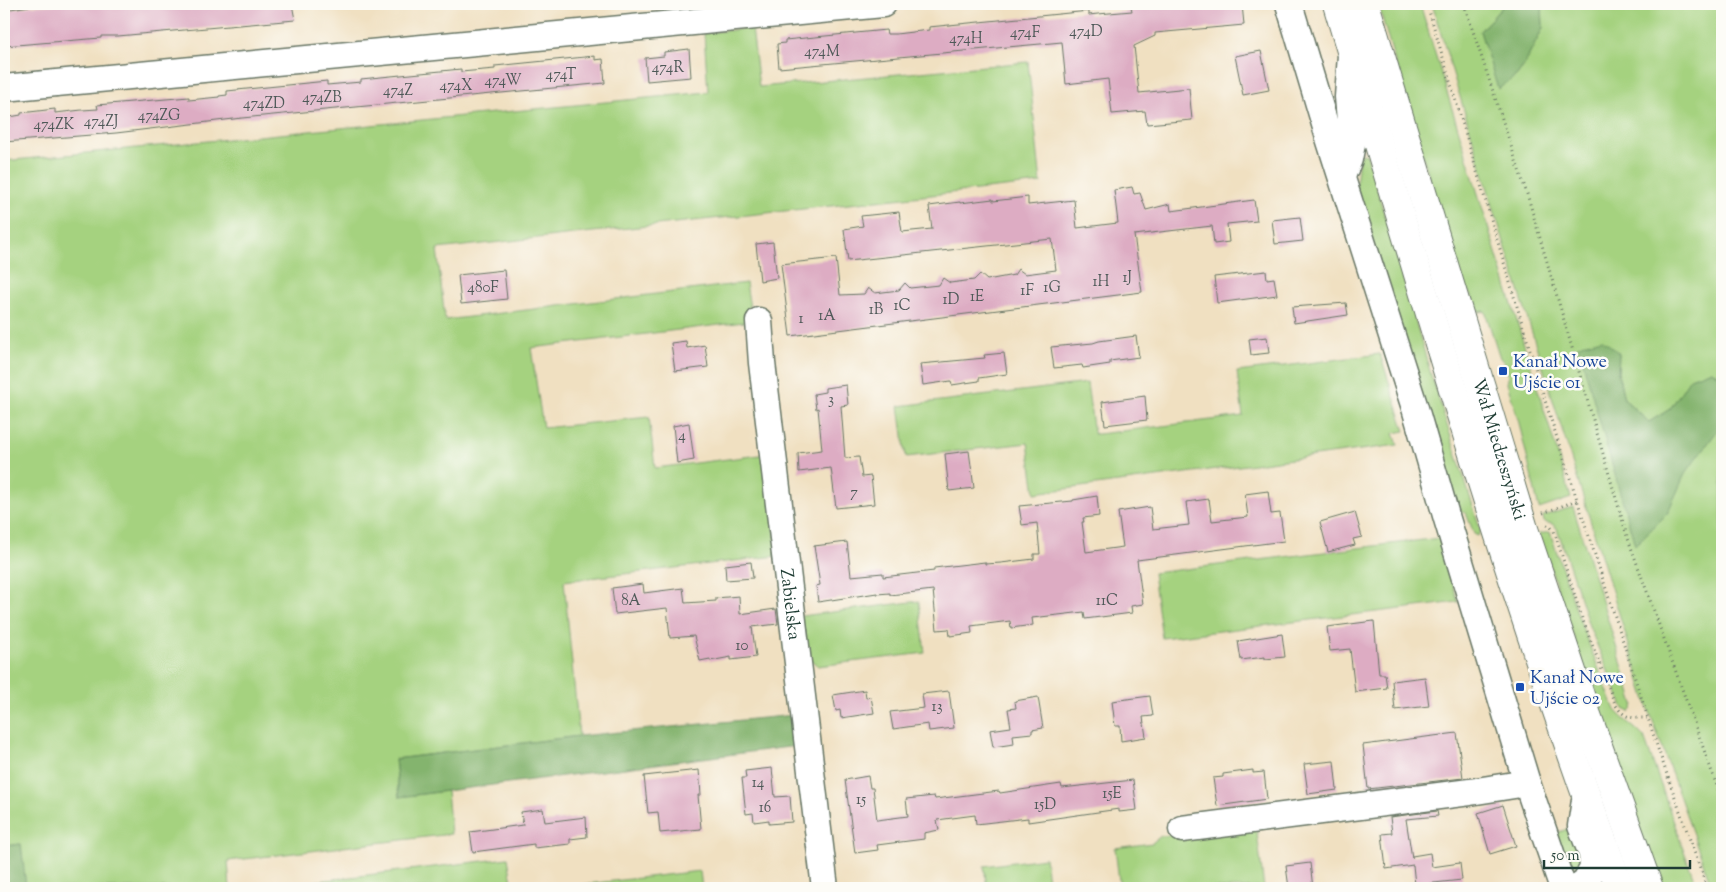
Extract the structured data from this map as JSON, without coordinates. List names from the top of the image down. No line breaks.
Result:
{"streets":{"main road":["Wał Miedzeszyński"],"street":["Zabielska"]},"places":{"transit":["Kanał Nowe Ujście 01","Kanał Nowe Ujście 02"]},"house_numbers":["474D","474F","474H","474M","474R","474T","474W","474X","474Z","474ZB","474ZD","474ZG","474ZJ","474ZK","1J","1H","480F","1G","1F","1E","1D","1C","1B","1A","1","3","4","7","8A","11C","10","13","14","15E","15","15D","16"],"scale_bar":"50 m"}
